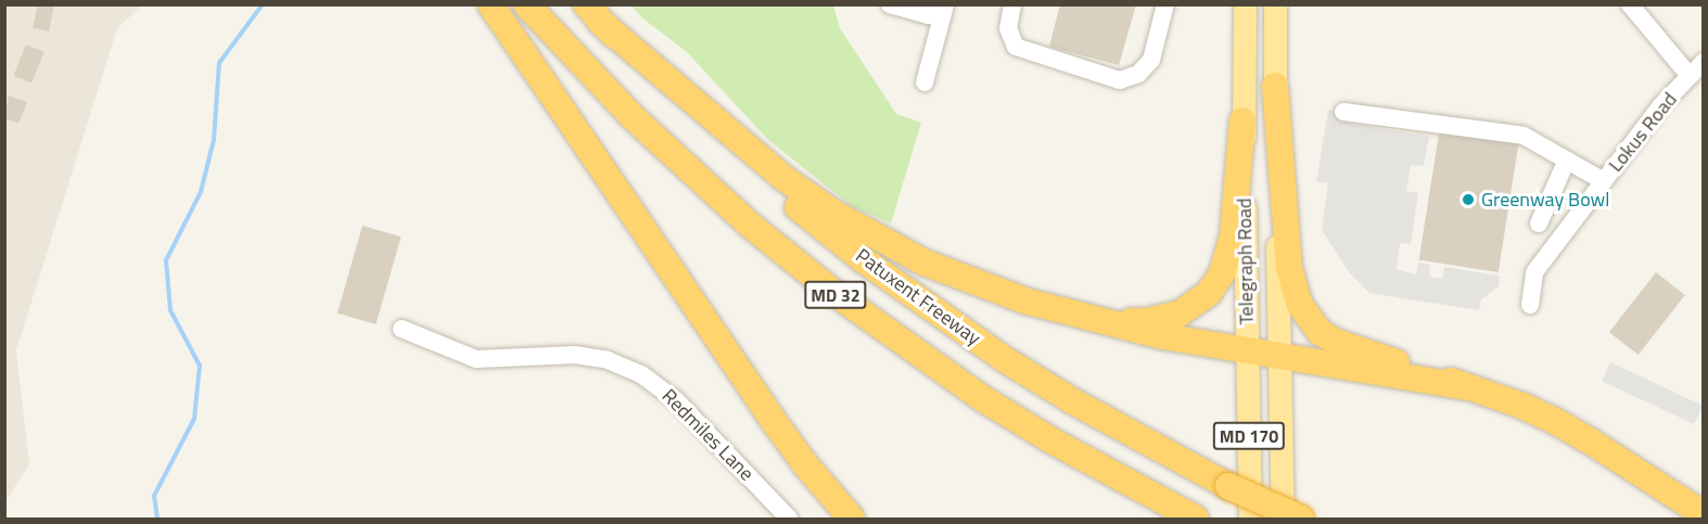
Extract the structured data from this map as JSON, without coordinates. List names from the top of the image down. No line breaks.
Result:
{"streets":{"highway":["MD 32","Patuxent Freeway"],"main road":["Telegraph Road","MD 170"],"street":["Lokus Road","Redmiles Lane"]},"places":["Greenway Bowl"]}
